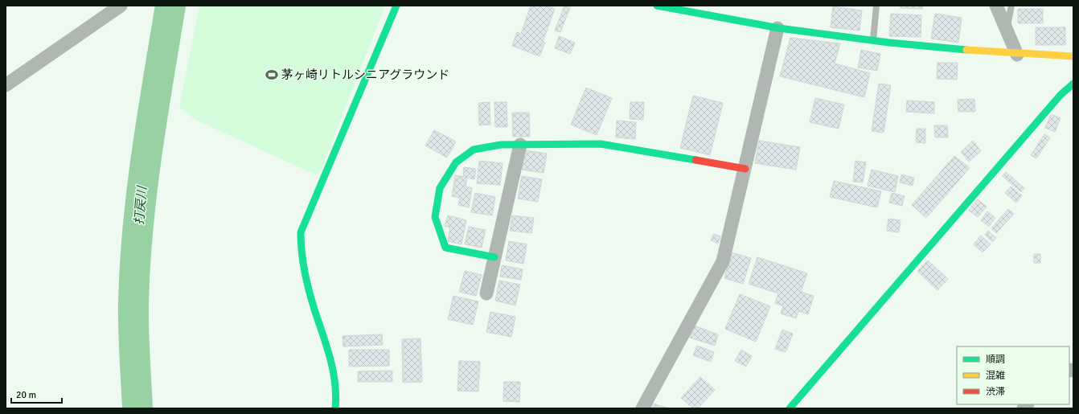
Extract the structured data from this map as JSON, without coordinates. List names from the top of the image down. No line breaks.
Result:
{"water":["打戻川"],"places":{"sports":["茅ヶ崎リトルシニアグラウンド"]},"legend":["順調","混雑","渋滞"],"scale_bar":"20 m"}
